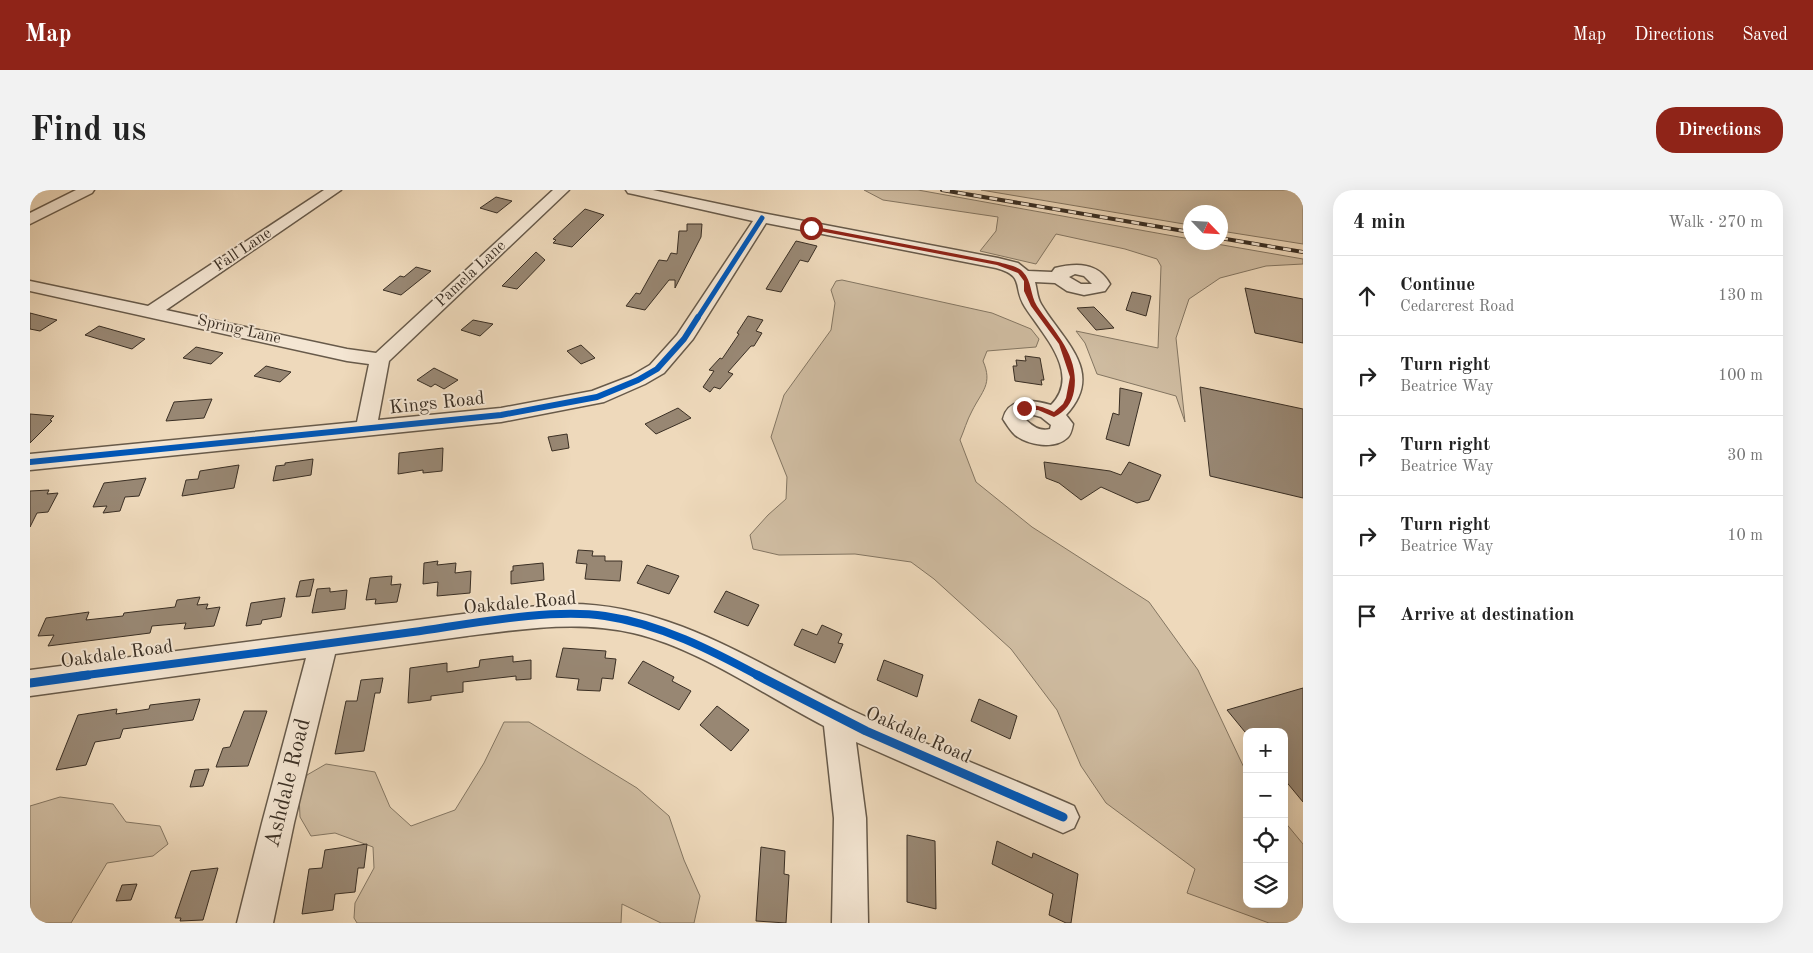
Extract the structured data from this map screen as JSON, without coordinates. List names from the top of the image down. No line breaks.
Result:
{"streets":{"street":["Fall Lane","Pamela Lane","Spring Lane","Kings Road","Oakdale Road","Ashdale Road"]},"crossings":[["Fall Lane","Spring Lane"],["Pamela Lane","Spring Lane"],["Oakdale Road","Ashdale Road"]],"north":"bottom right","page":{"header":"Map","nav":["Map","Directions","Saved"],"buttons":"Directions","title":"Find us","heading":["4 min","Walk · 270 m"],"list":[["Continue","Cedarcrest Road","130 m"],["Turn right","Beatrice Way","100 m"],["Turn right","Beatrice Way","30 m"],["Turn right","Beatrice Way","10 m"],"Arrive at destination"],"map_buttons":["+","−"]}}
